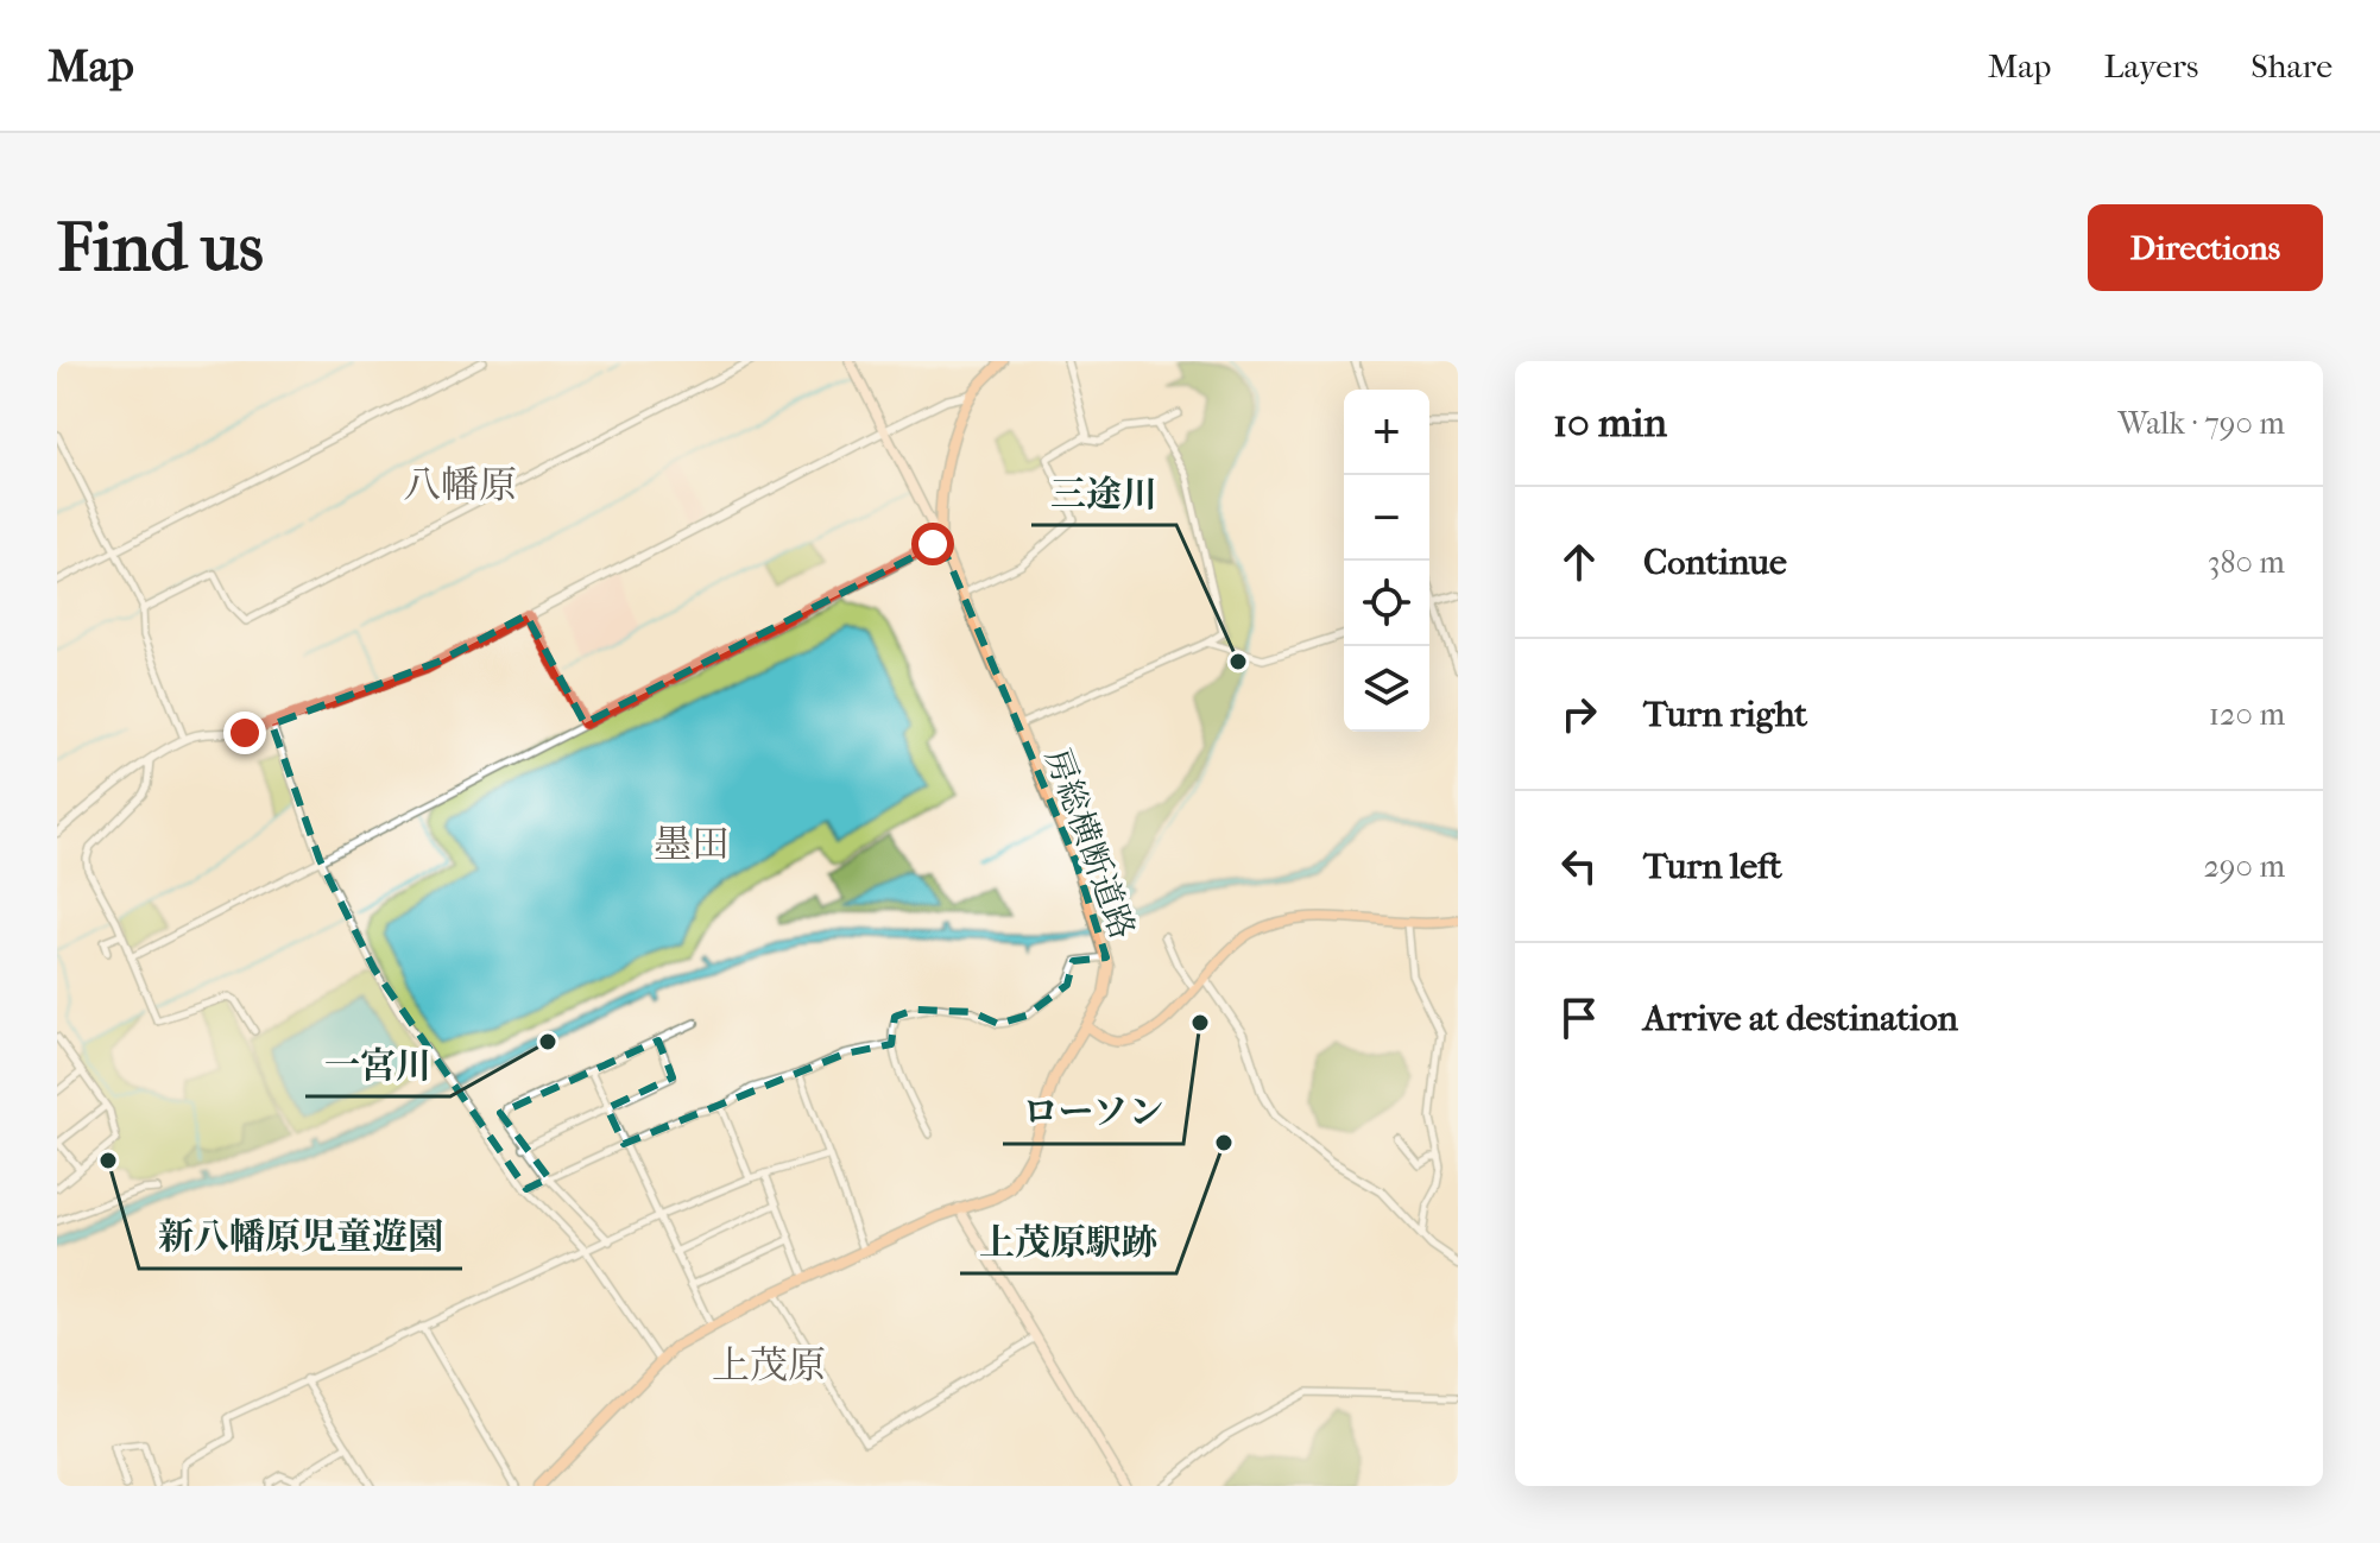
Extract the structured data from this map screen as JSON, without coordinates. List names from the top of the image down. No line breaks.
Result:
{"streets":{"highway":["房総横断道路"]},"districts":["八幡原","墨田","上茂原"],"places":["三途川","ローソン","一宮川","上茂原駅跡","新八幡原児童遊園"],"page":{"header":"Map","nav":["Map","Layers","Share"],"buttons":"Directions","title":"Find us","heading":["10 min","Walk · 790 m"],"map_buttons":["+","−"],"list":[["Continue","380 m"],["Turn right","120 m"],["Turn left","290 m"],"Arrive at destination"]}}
